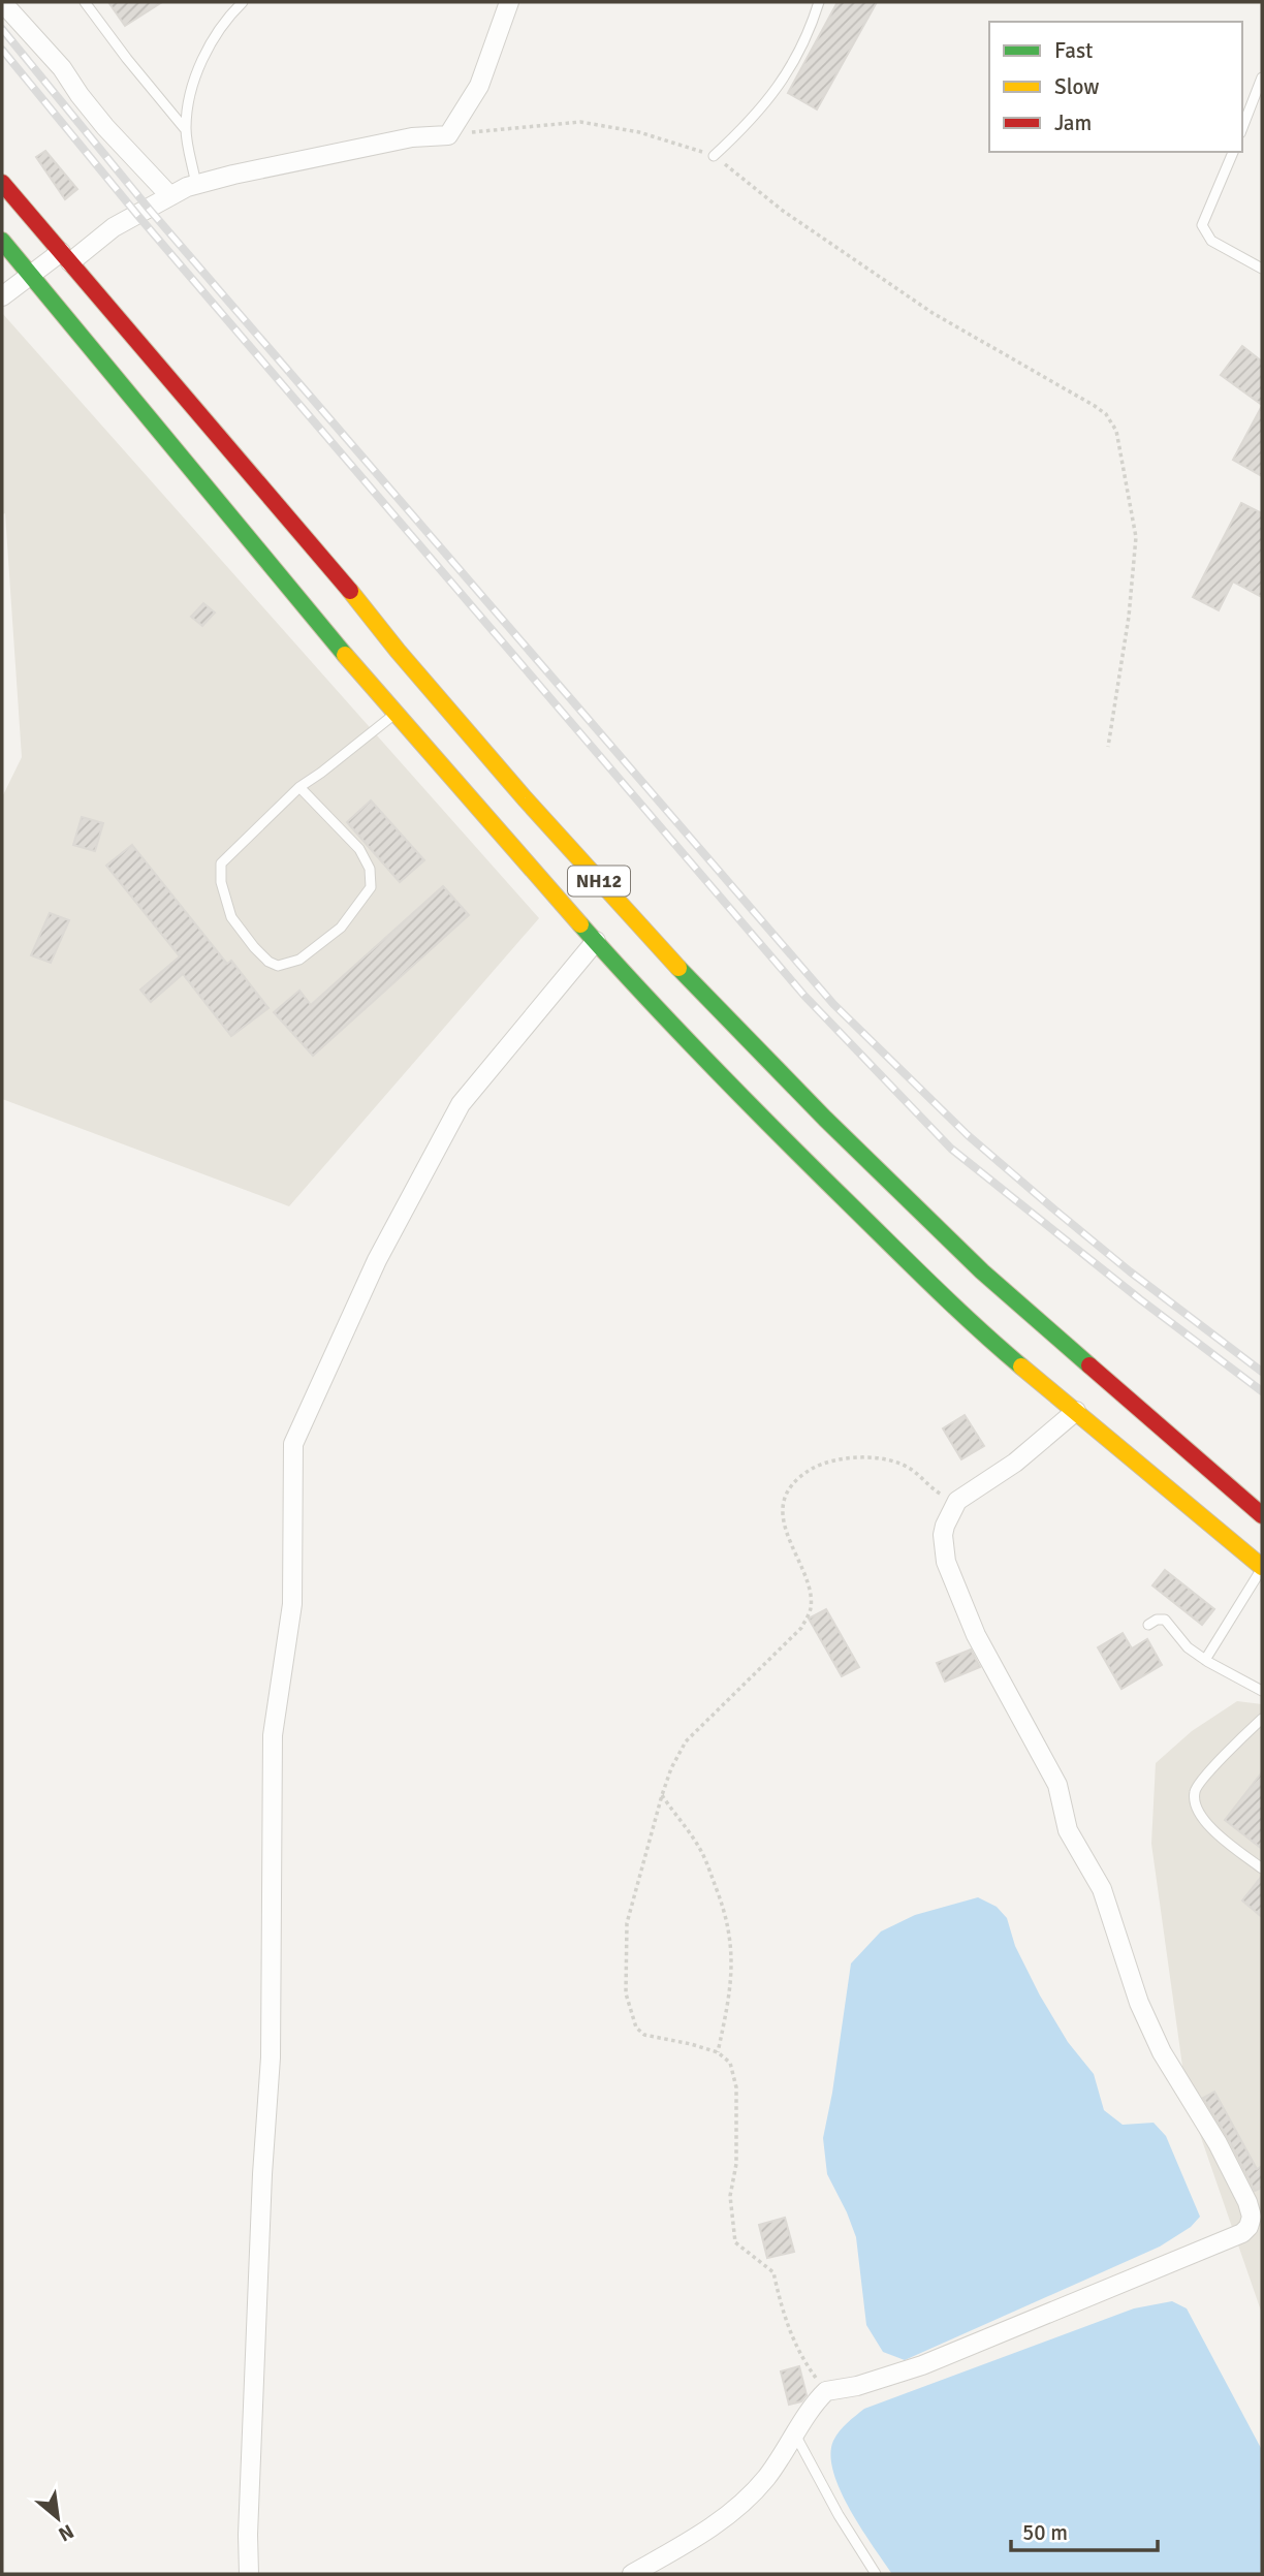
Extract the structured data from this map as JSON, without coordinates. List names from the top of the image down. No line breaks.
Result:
{"streets":{"highway":["NH12"]},"legend":["Fast","Slow","Jam"],"scale_bar":"50 m","north":"bottom right"}
